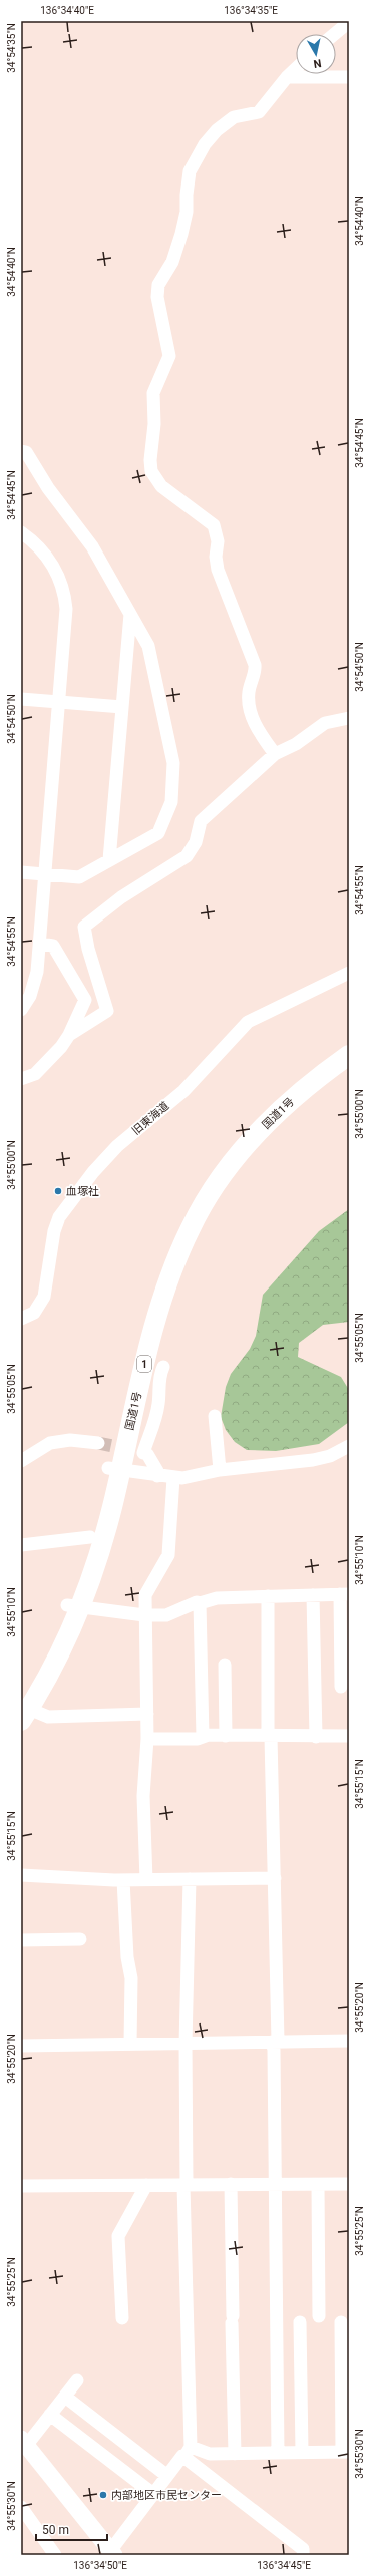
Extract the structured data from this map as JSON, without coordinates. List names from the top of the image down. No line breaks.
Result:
{"streets":{"highway":["国道1号","1"],"street":["旧東海道"]},"places":["血塚社","内部地区市民センター"],"scale_bar":"50 m","north":"bottom","coordinates":["136°34'40\"E","136°34'35\"E","34°54'35\"N","34°54'40\"N","34°54'45\"N","34°54'50\"N","34°54'55\"N","34°55'00\"N","34°55'05\"N","34°55'10\"N","34°55'15\"N","34°55'20\"N","34°55'25\"N","34°55'30\"N","136°34'50\"E","136°34'45\"E"]}
